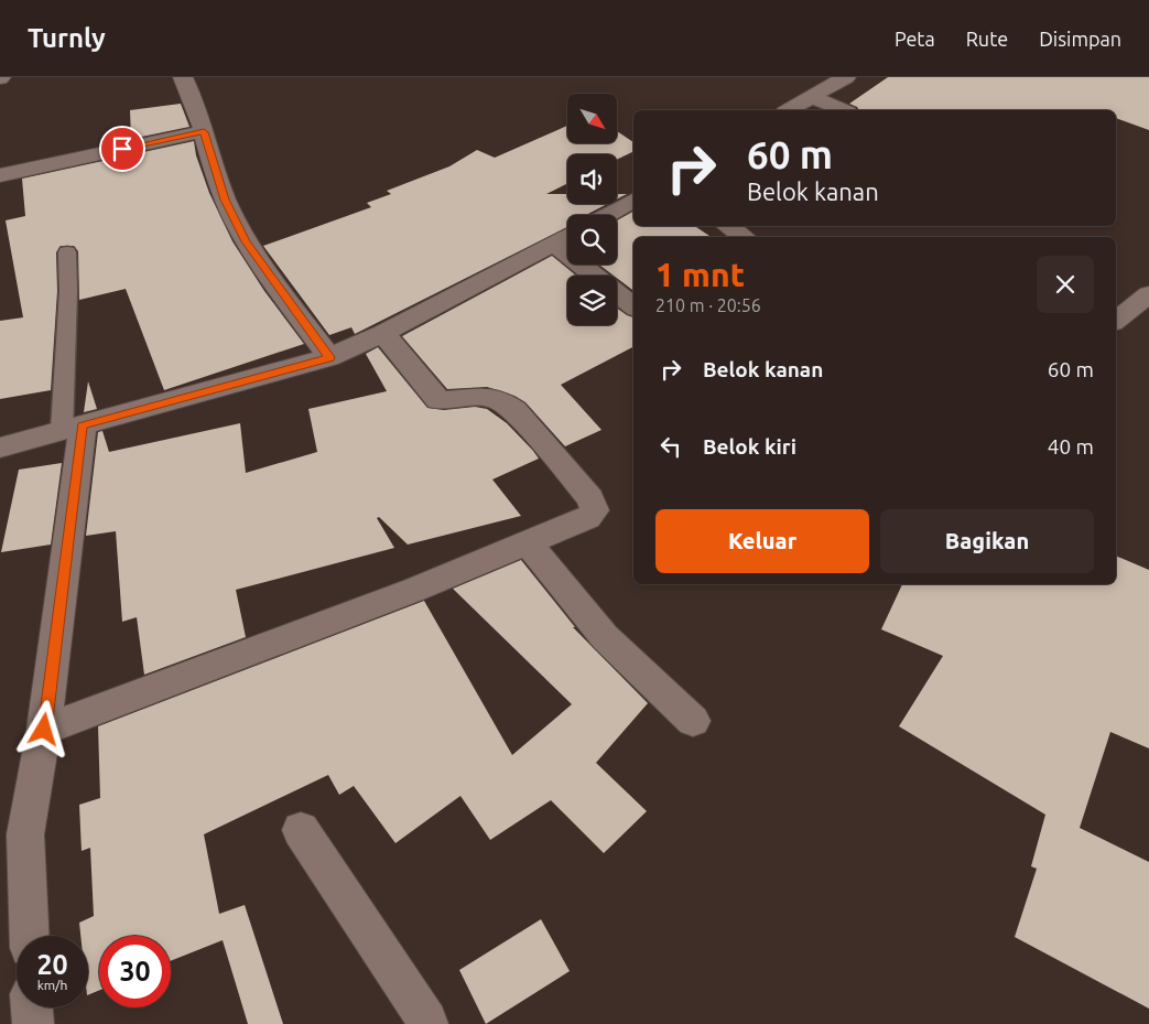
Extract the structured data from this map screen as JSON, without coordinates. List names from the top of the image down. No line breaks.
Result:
{"north":"bottom right","page":{"header":"Turnly","nav":["Peta","Rute","Disimpan"],"turn":["60 m","Belok kanan"],"heading":["1 mnt","210 m · 20:56"],"list":[{"name":"Belok kanan","value":"60 m"},{"name":"Belok kiri","value":"40 m"}],"buttons":["Keluar","Bagikan"],"speed":"20 km/h","limit":"30"}}
